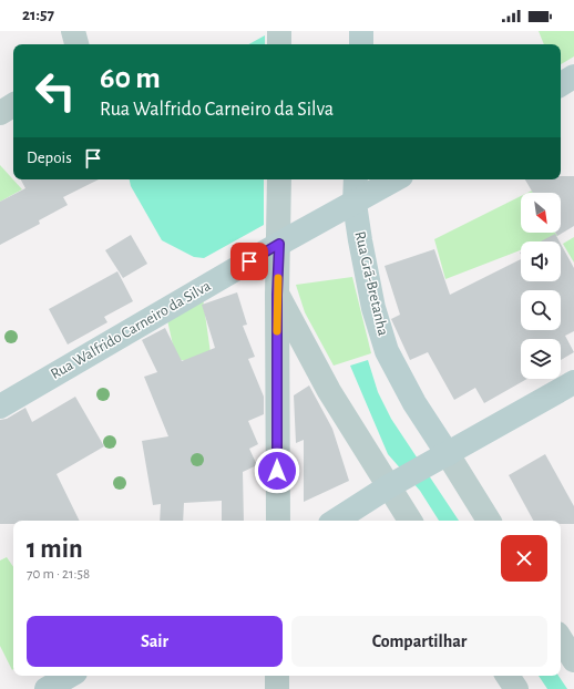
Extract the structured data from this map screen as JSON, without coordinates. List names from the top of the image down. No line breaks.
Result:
{"streets":{"main road":["Rua Grã-Bretanha","Rua Walfrido Carneiro da Silva"]},"crossings":[["Rua Grã-Bretanha","Rua Walfrido Carneiro da Silva"]],"north":"bottom right","page":{"status":"21:57","turn":["60 m","Rua Walfrido Carneiro da Silva"],"then":"Depois","heading":["1 min","70 m · 21:58"],"buttons":["Sair","Compartilhar"]}}
